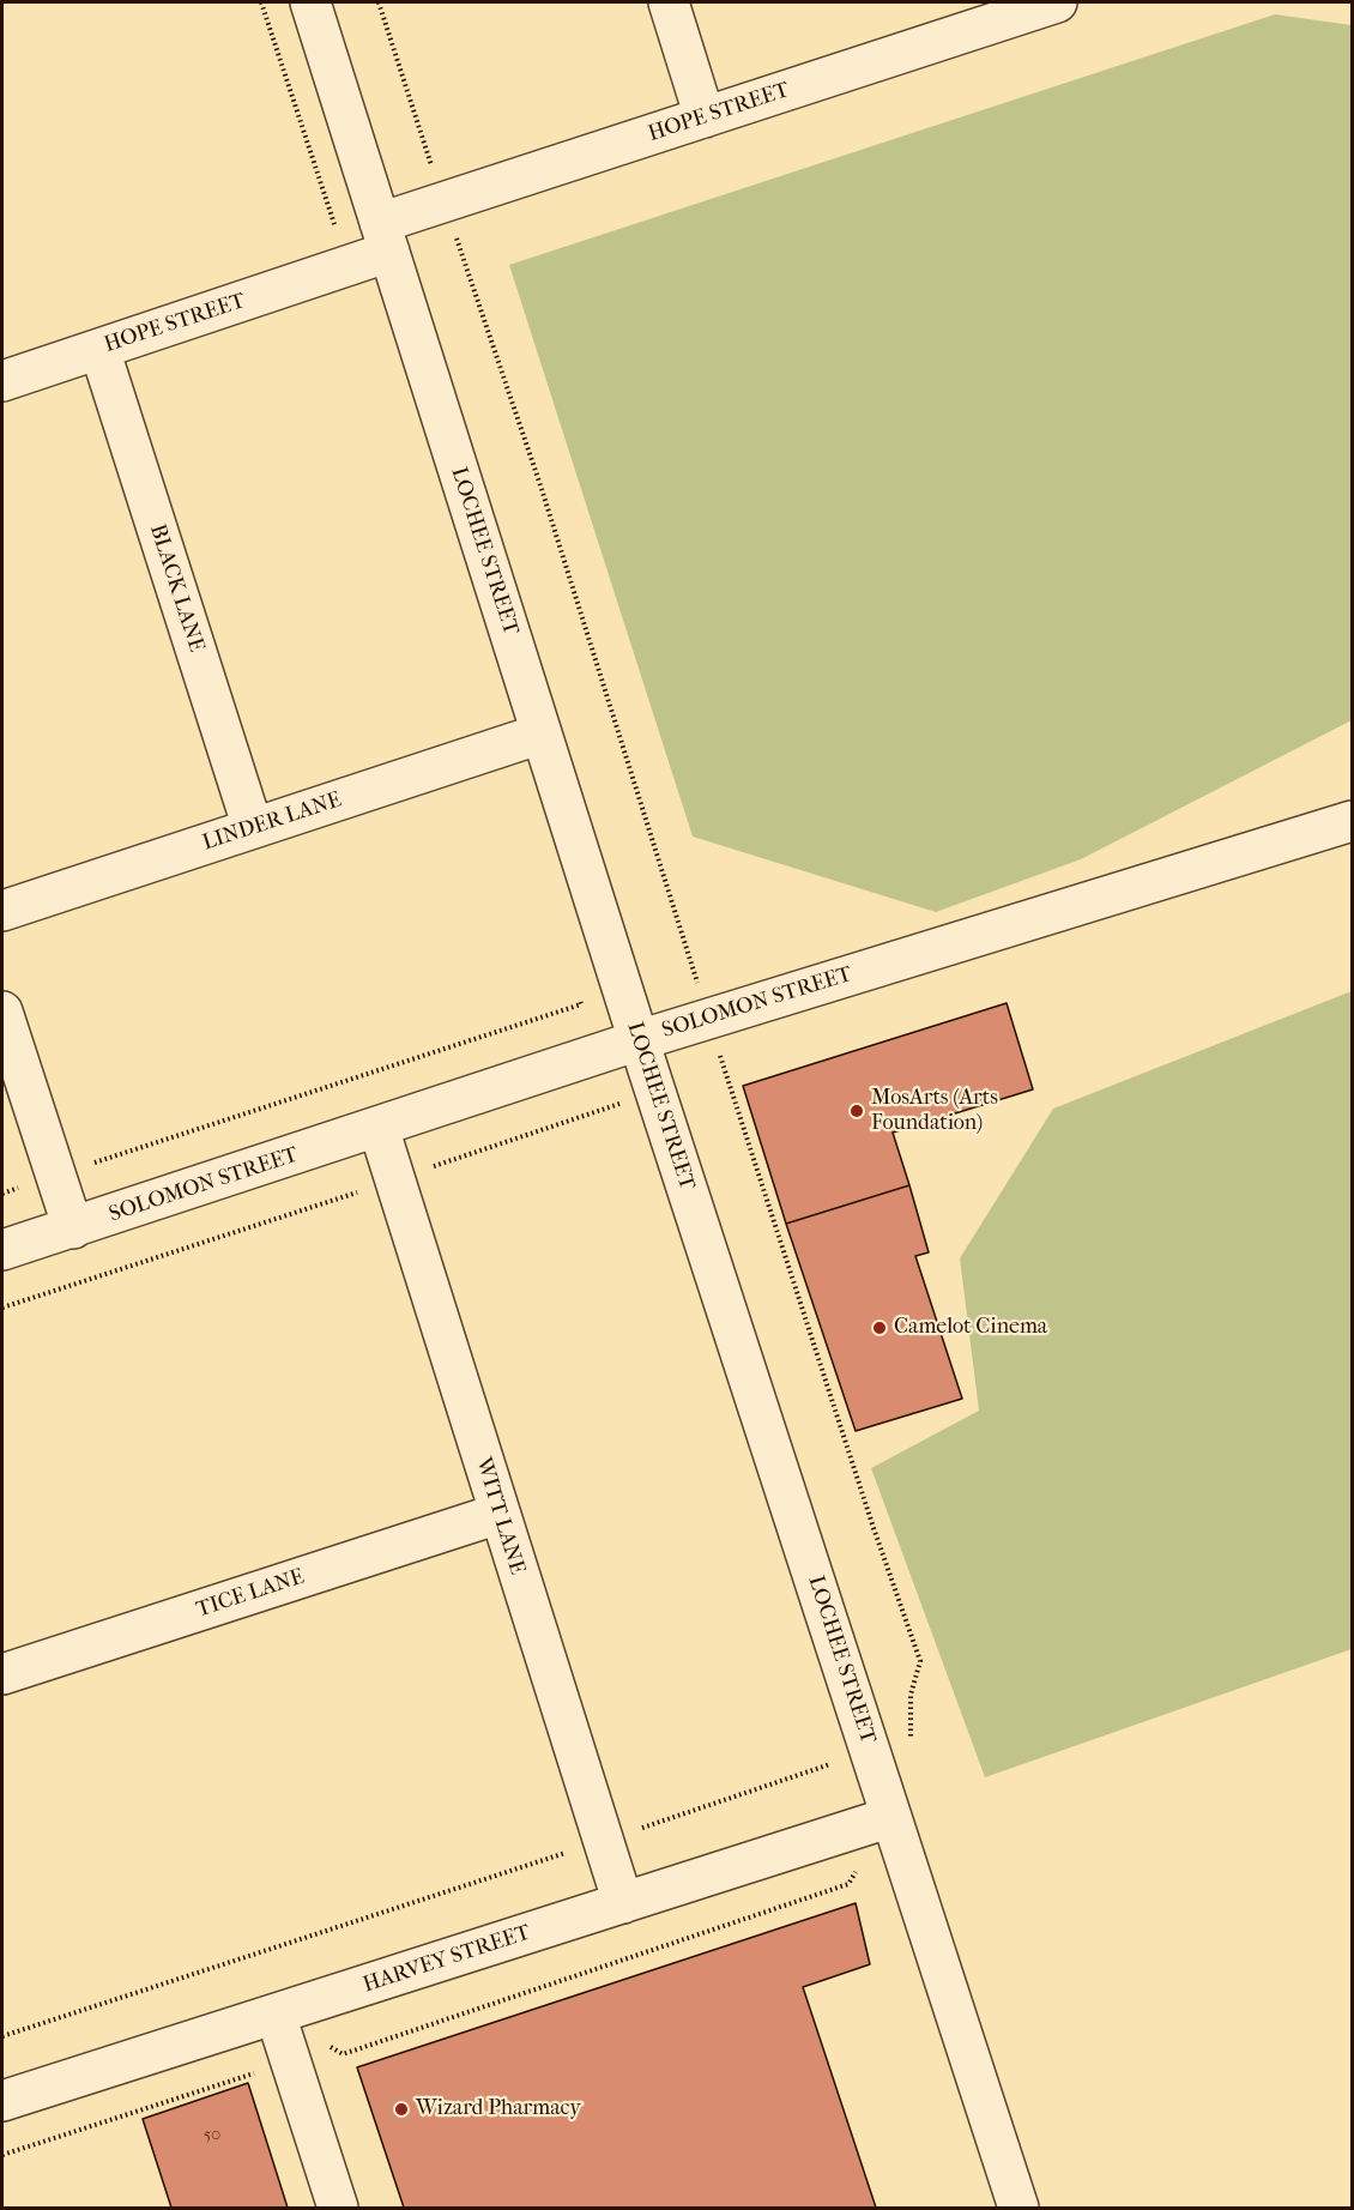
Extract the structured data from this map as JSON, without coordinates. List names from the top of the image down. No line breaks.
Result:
{"streets":{"street":["HOPE STREET","LOCHEE STREET","BLACK LANE","LINDER LANE","SOLOMON STREET","WITT LANE","TICE LANE","HARVEY STREET"]},"crossings":[["HOPE STREET","LOCHEE STREET"],["HOPE STREET","BLACK LANE"],["LOCHEE STREET","LINDER LANE"],["LOCHEE STREET","SOLOMON STREET"],["LOCHEE STREET","HARVEY STREET"],["BLACK LANE","LINDER LANE"],["SOLOMON STREET","WITT LANE"],["WITT LANE","TICE LANE"],["WITT LANE","HARVEY STREET"]],"places":["MosArts (Arts Foundation)","Camelot Cinema","Wizard Pharmacy"],"house_numbers":["50"]}
